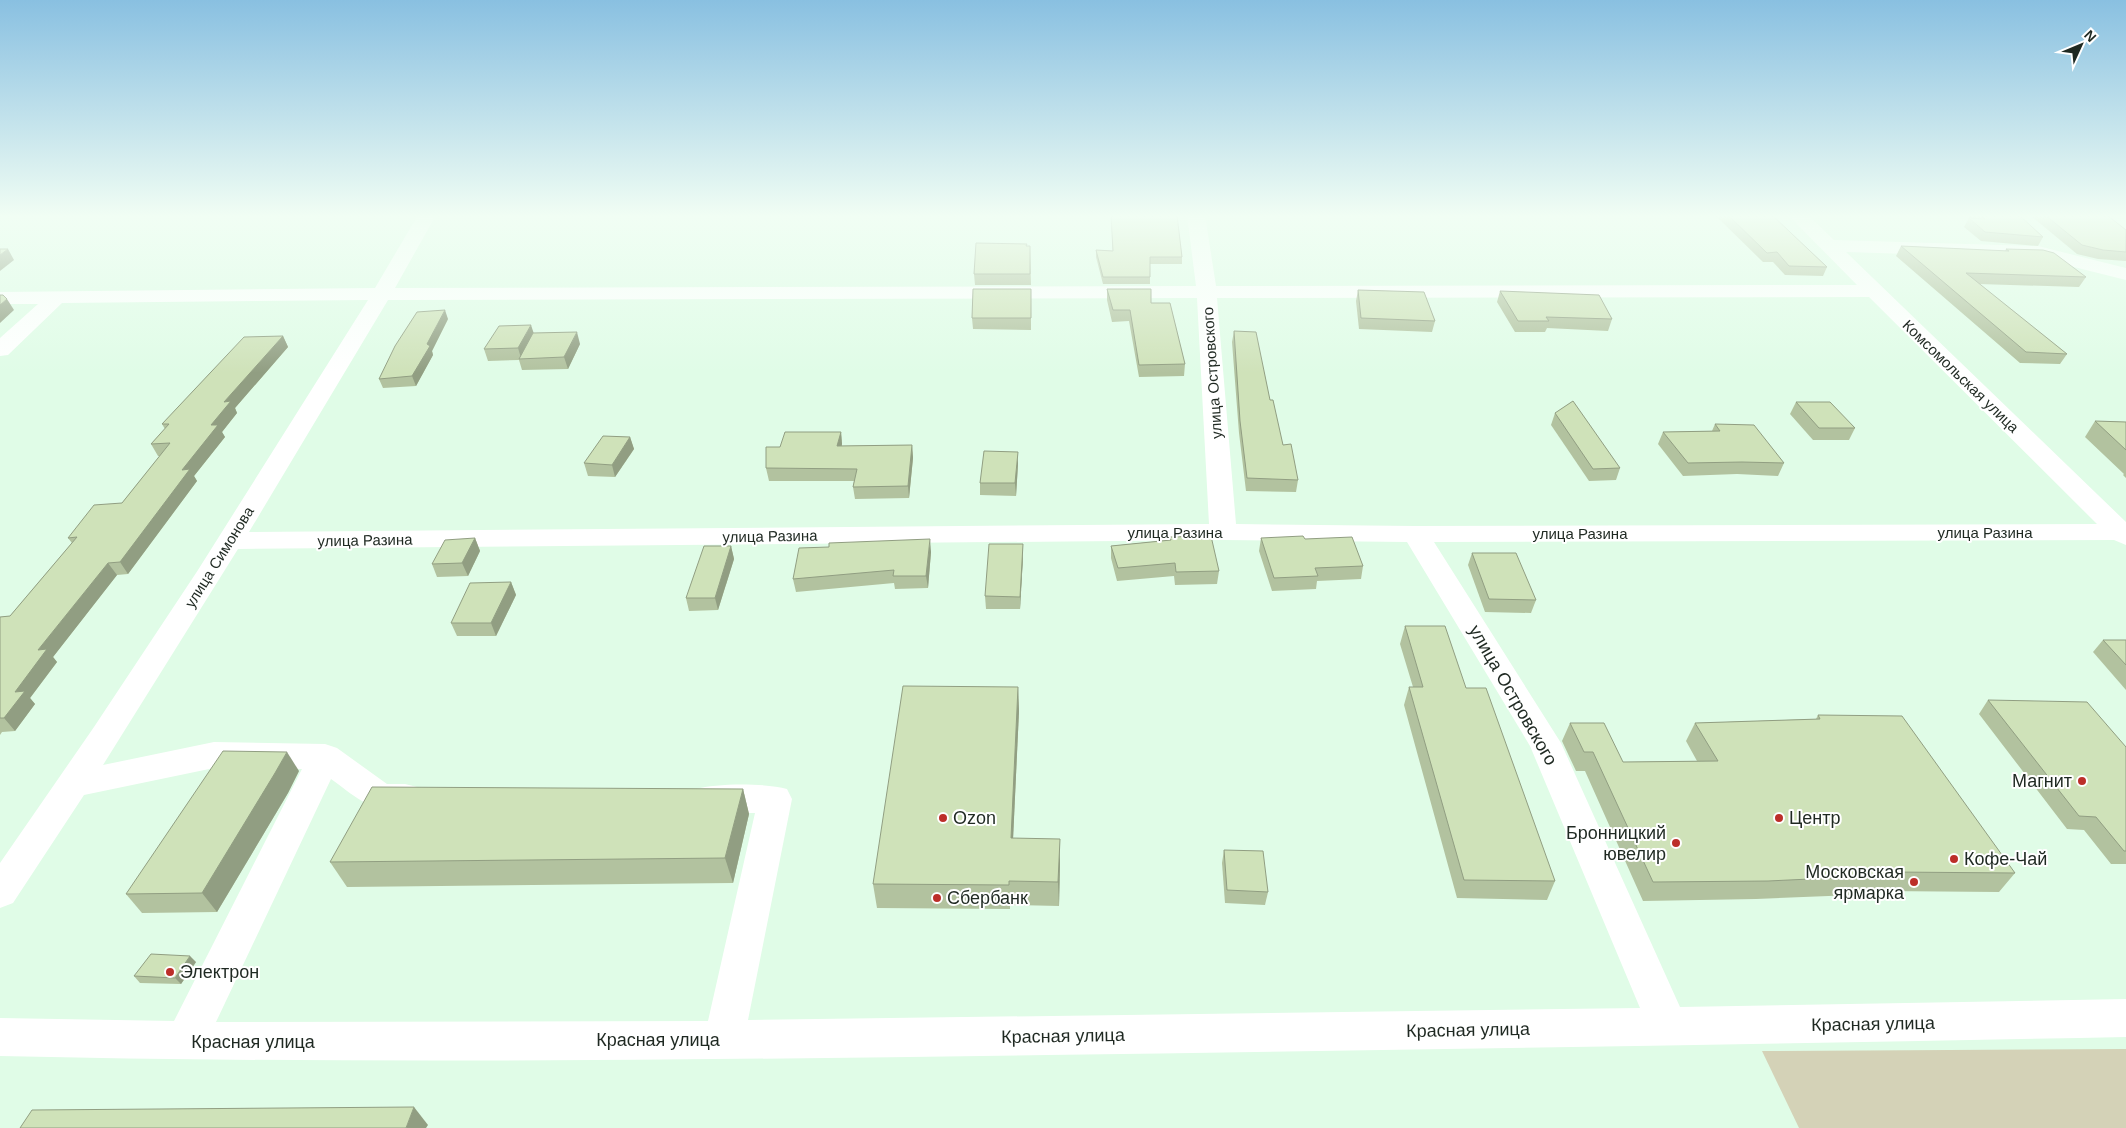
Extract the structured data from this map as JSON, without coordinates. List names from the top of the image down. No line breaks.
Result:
{"streets":{"street":["улица Островского","Комсомольская улица","улица Разина","улица Симонова","Красная улица"]},"crossings":[["улица Островского","улица Разина"],["улица Островского","Красная улица"],["Комсомольская улица","улица Разина"],["улица Разина","улица Симонова"]],"places":["Магнит","Ozon","Центр","Бронницкий ювелир","Кофе-Чай","Московская ярмарка","Сбербанк","Электрон"],"north":"top right"}
